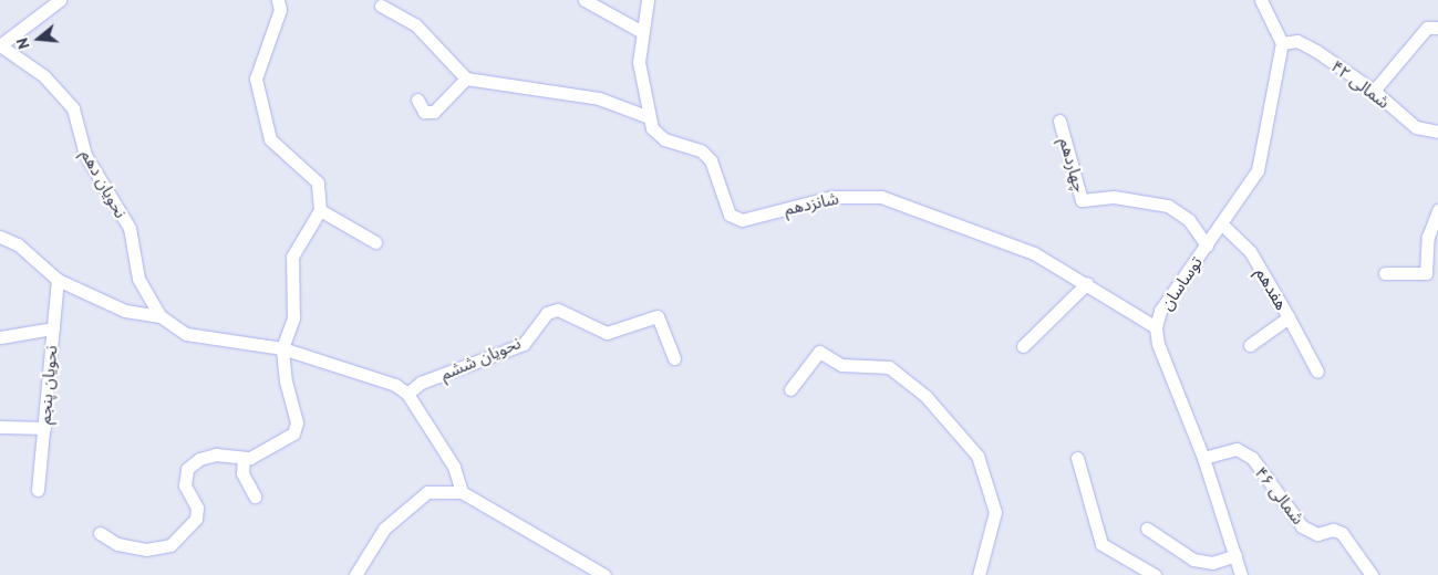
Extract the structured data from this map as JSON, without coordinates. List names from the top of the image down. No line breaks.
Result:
{"streets":{"street":["شمالی ۴۲","چهاردهم","نحویان دهم","شانزدهم","توساسان","هفدهم","نحویان ششم","نحویان پنجم","شمالی ۴۶"]},"crossings":[["شمالی ۴۲","توساسان"],["چهاردهم","توساسان"],["شانزدهم","توساسان"],["توساسان","هفدهم"],["توساسان","شمالی ۴۶"]],"north":"left"}
